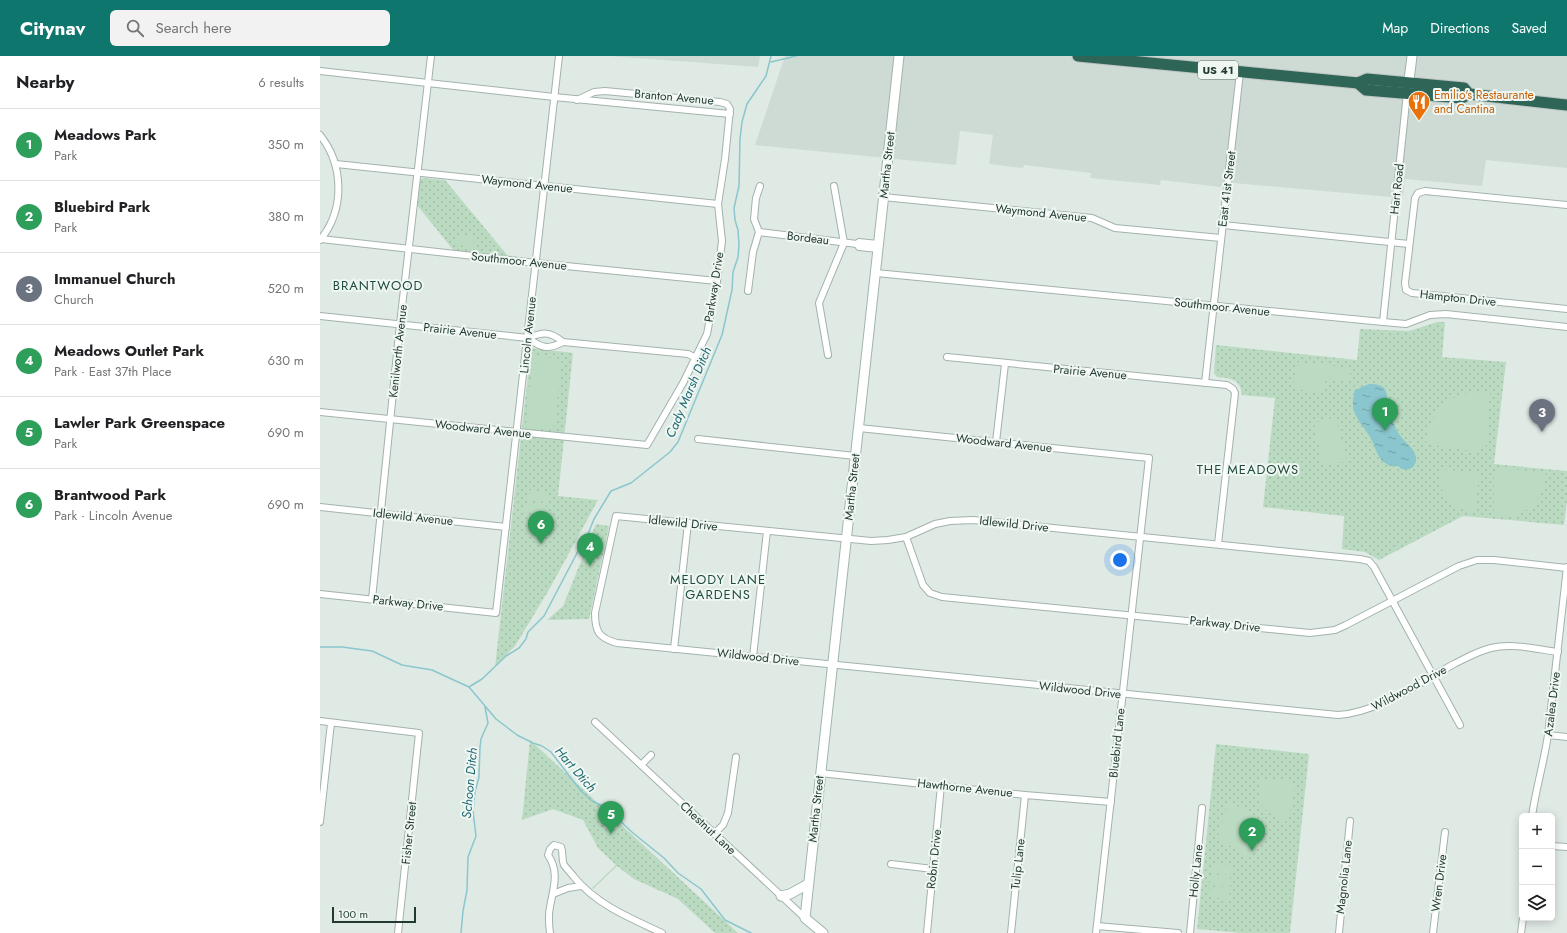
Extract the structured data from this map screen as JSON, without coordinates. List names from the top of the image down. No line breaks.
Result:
{"streets":{"highway":["US 41"],"street":["Branton Avenue","Martha Street","Waymond Avenue","East 41st Street","Hart Road","Bordeau","Southmoor Avenue","Parkway Drive","Hampton Drive","Prairie Avenue","Lincoln Avenue","Kenilworth Avenue","Woodward Avenue","Idlewild Avenue","Idlewild Drive","Wildwood Drive","Azalea Drive","Bluebird Lane","Hawthorne Avenue","Chestnut Lane","Fisher Street","Robin Drive","Tulip Lane","Holly Lane","Magnolia Lane","Wren Drive"]},"crossings":[["US 41","East 41st Street"],["US 41","Hart Road"],["Branton Avenue","Parkway Drive"],["Branton Avenue","Lincoln Avenue"],["Branton Avenue","Kenilworth Avenue"],["Martha Street","Waymond Avenue"],["Martha Street","Bordeau"],["Martha Street","Southmoor Avenue"],["Martha Street","Woodward Avenue"],["Martha Street","Idlewild Drive"],["Martha Street","Wildwood Drive"],["Martha Street","Hawthorne Avenue"],["Martha Street","Chestnut Lane"],["Waymond Avenue","East 41st Street"],["Waymond Avenue","Parkway Drive"],["Waymond Avenue","Lincoln Avenue"],["Waymond Avenue","Kenilworth Avenue"],["East 41st Street","Southmoor Avenue"],["East 41st Street","Prairie Avenue"],["Hart Road","Southmoor Avenue"],["Southmoor Avenue","Parkway Drive"],["Southmoor Avenue","Lincoln Avenue"],["Southmoor Avenue","Kenilworth Avenue"],["Parkway Drive","Prairie Avenue"],["Parkway Drive","Lincoln Avenue"],["Parkway Drive","Kenilworth Avenue"],["Parkway Drive","Woodward Avenue"],["Parkway Drive","Idlewild Drive"],["Parkway Drive","Azalea Drive"],["Parkway Drive","Bluebird Lane"],["Prairie Avenue","Lincoln Avenue"],["Prairie Avenue","Kenilworth Avenue"],["Prairie Avenue","Idlewild Drive"],["Lincoln Avenue","Woodward Avenue"],["Lincoln Avenue","Idlewild Avenue"],["Kenilworth Avenue","Woodward Avenue"],["Kenilworth Avenue","Idlewild Avenue"],["Woodward Avenue","Bluebird Lane"],["Idlewild Drive","Wildwood Drive"],["Idlewild Drive","Bluebird Lane"],["Wildwood Drive","Azalea Drive"],["Wildwood Drive","Bluebird Lane"],["Bluebird Lane","Hawthorne Avenue"],["Hawthorne Avenue","Robin Drive"],["Hawthorne Avenue","Tulip Lane"]],"districts":["BRANTWOOD","THE MEADOWS","MELODY LANE GARDENS"],"water":["Cady Marsh Ditch","Hart Dtich","Schoon Ditch"],"places":{"restaurant":["Emilio's Restaurante and Cantina"]},"scale_bar":"100 m","page":{"header":"Citynav","search":"Search here","nav":["Map","Directions","Saved"],"heading":["Nearby","6 results"],"list":[{"mark":"1","name":"Meadows Park","note":"Park","value":"350 m"},{"mark":"2","name":"Bluebird Park","note":"Park","value":"380 m"},{"mark":"3","name":"Immanuel Church","note":"Church","value":"520 m"},{"mark":"4","name":"Meadows Outlet Park","note":"Park · East 37th Place","value":"630 m"},{"mark":"5","name":"Lawler Park Greenspace","note":"Park","value":"690 m"},{"mark":"6","name":"Brantwood Park","note":"Park · Lincoln Avenue","value":"690 m"}],"pins":["1","3","6","4","5","2"],"map_buttons":["+","−"],"scale":"100 m"}}
